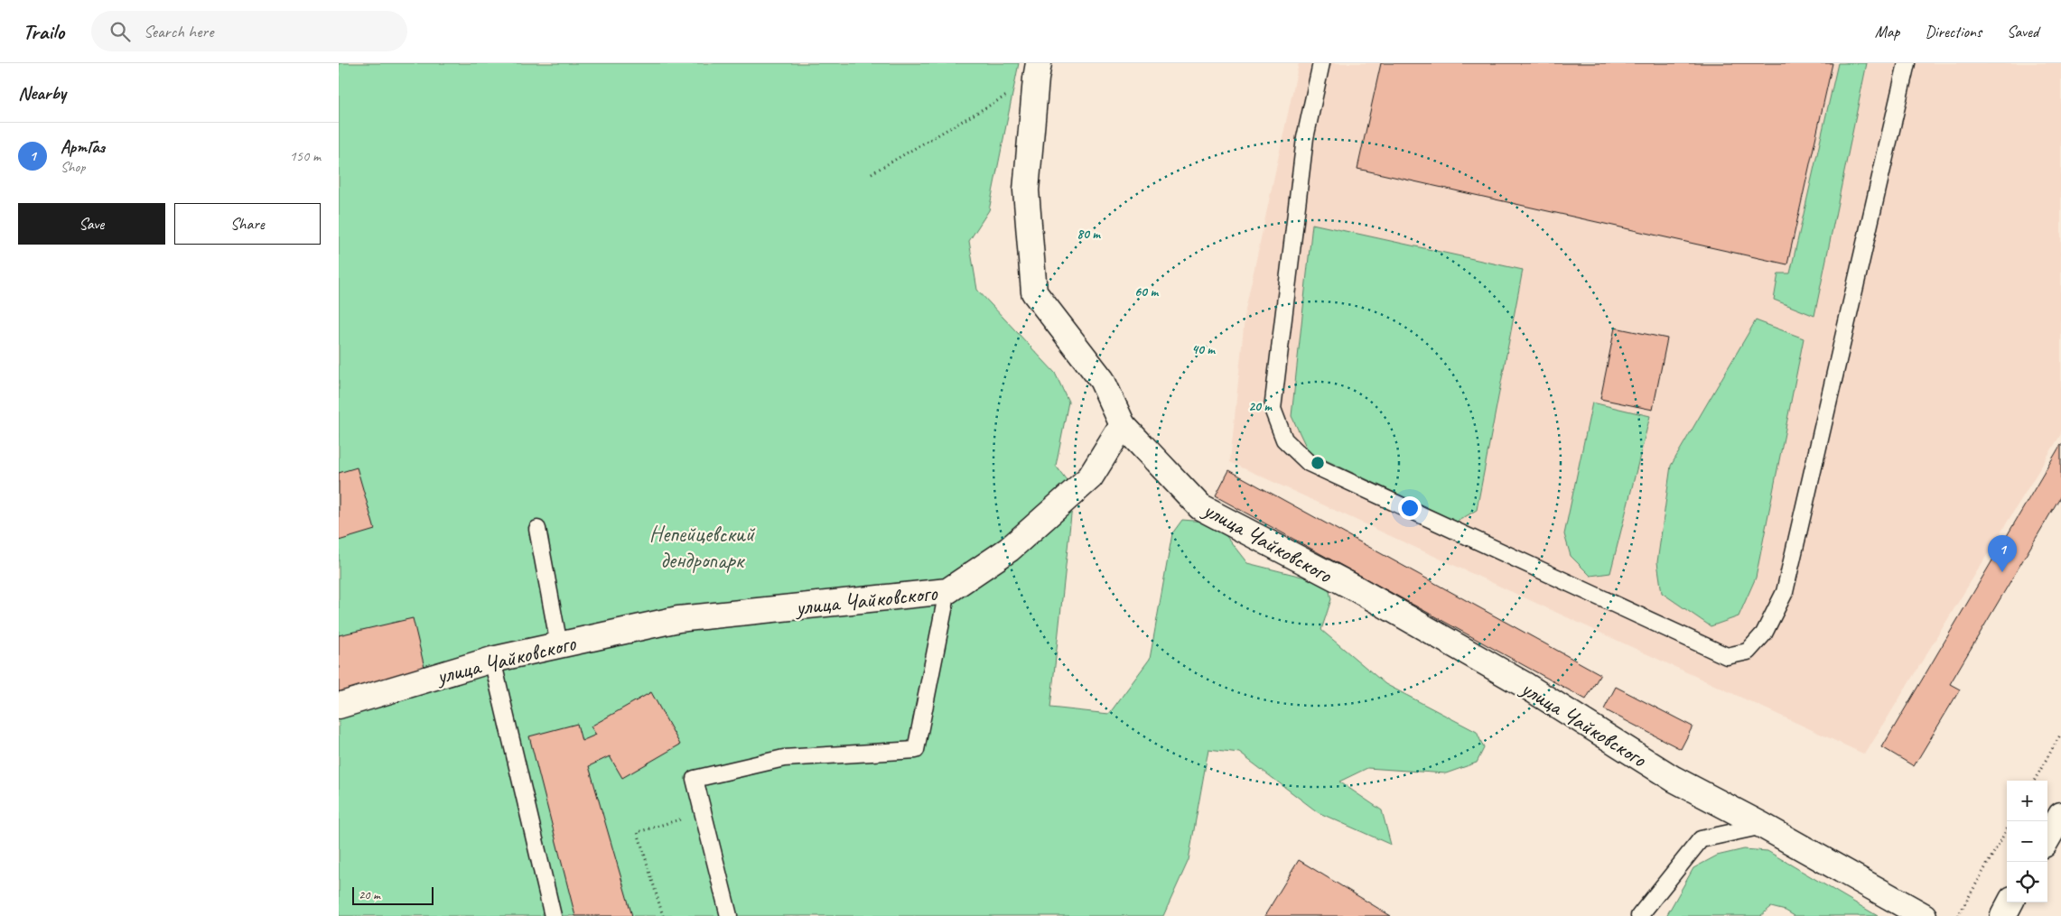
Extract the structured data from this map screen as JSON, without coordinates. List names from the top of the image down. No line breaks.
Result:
{"streets":{"street":["улица Чайковского"]},"parks":["Непейцевский дендропарк"],"scale_bar":"20 m","page":{"header":"Trailo","search":"Search here","nav":["Map","Directions","Saved"],"heading":"Nearby","list":[{"mark":"1","name":"АртГаз","note":"Shop","value":"150 m"}],"buttons":["Save","Share"],"pins":"1","map_buttons":["+","−"],"scale":"20 m"},"rings":["80 m","60 m","40 m","20 m"]}
